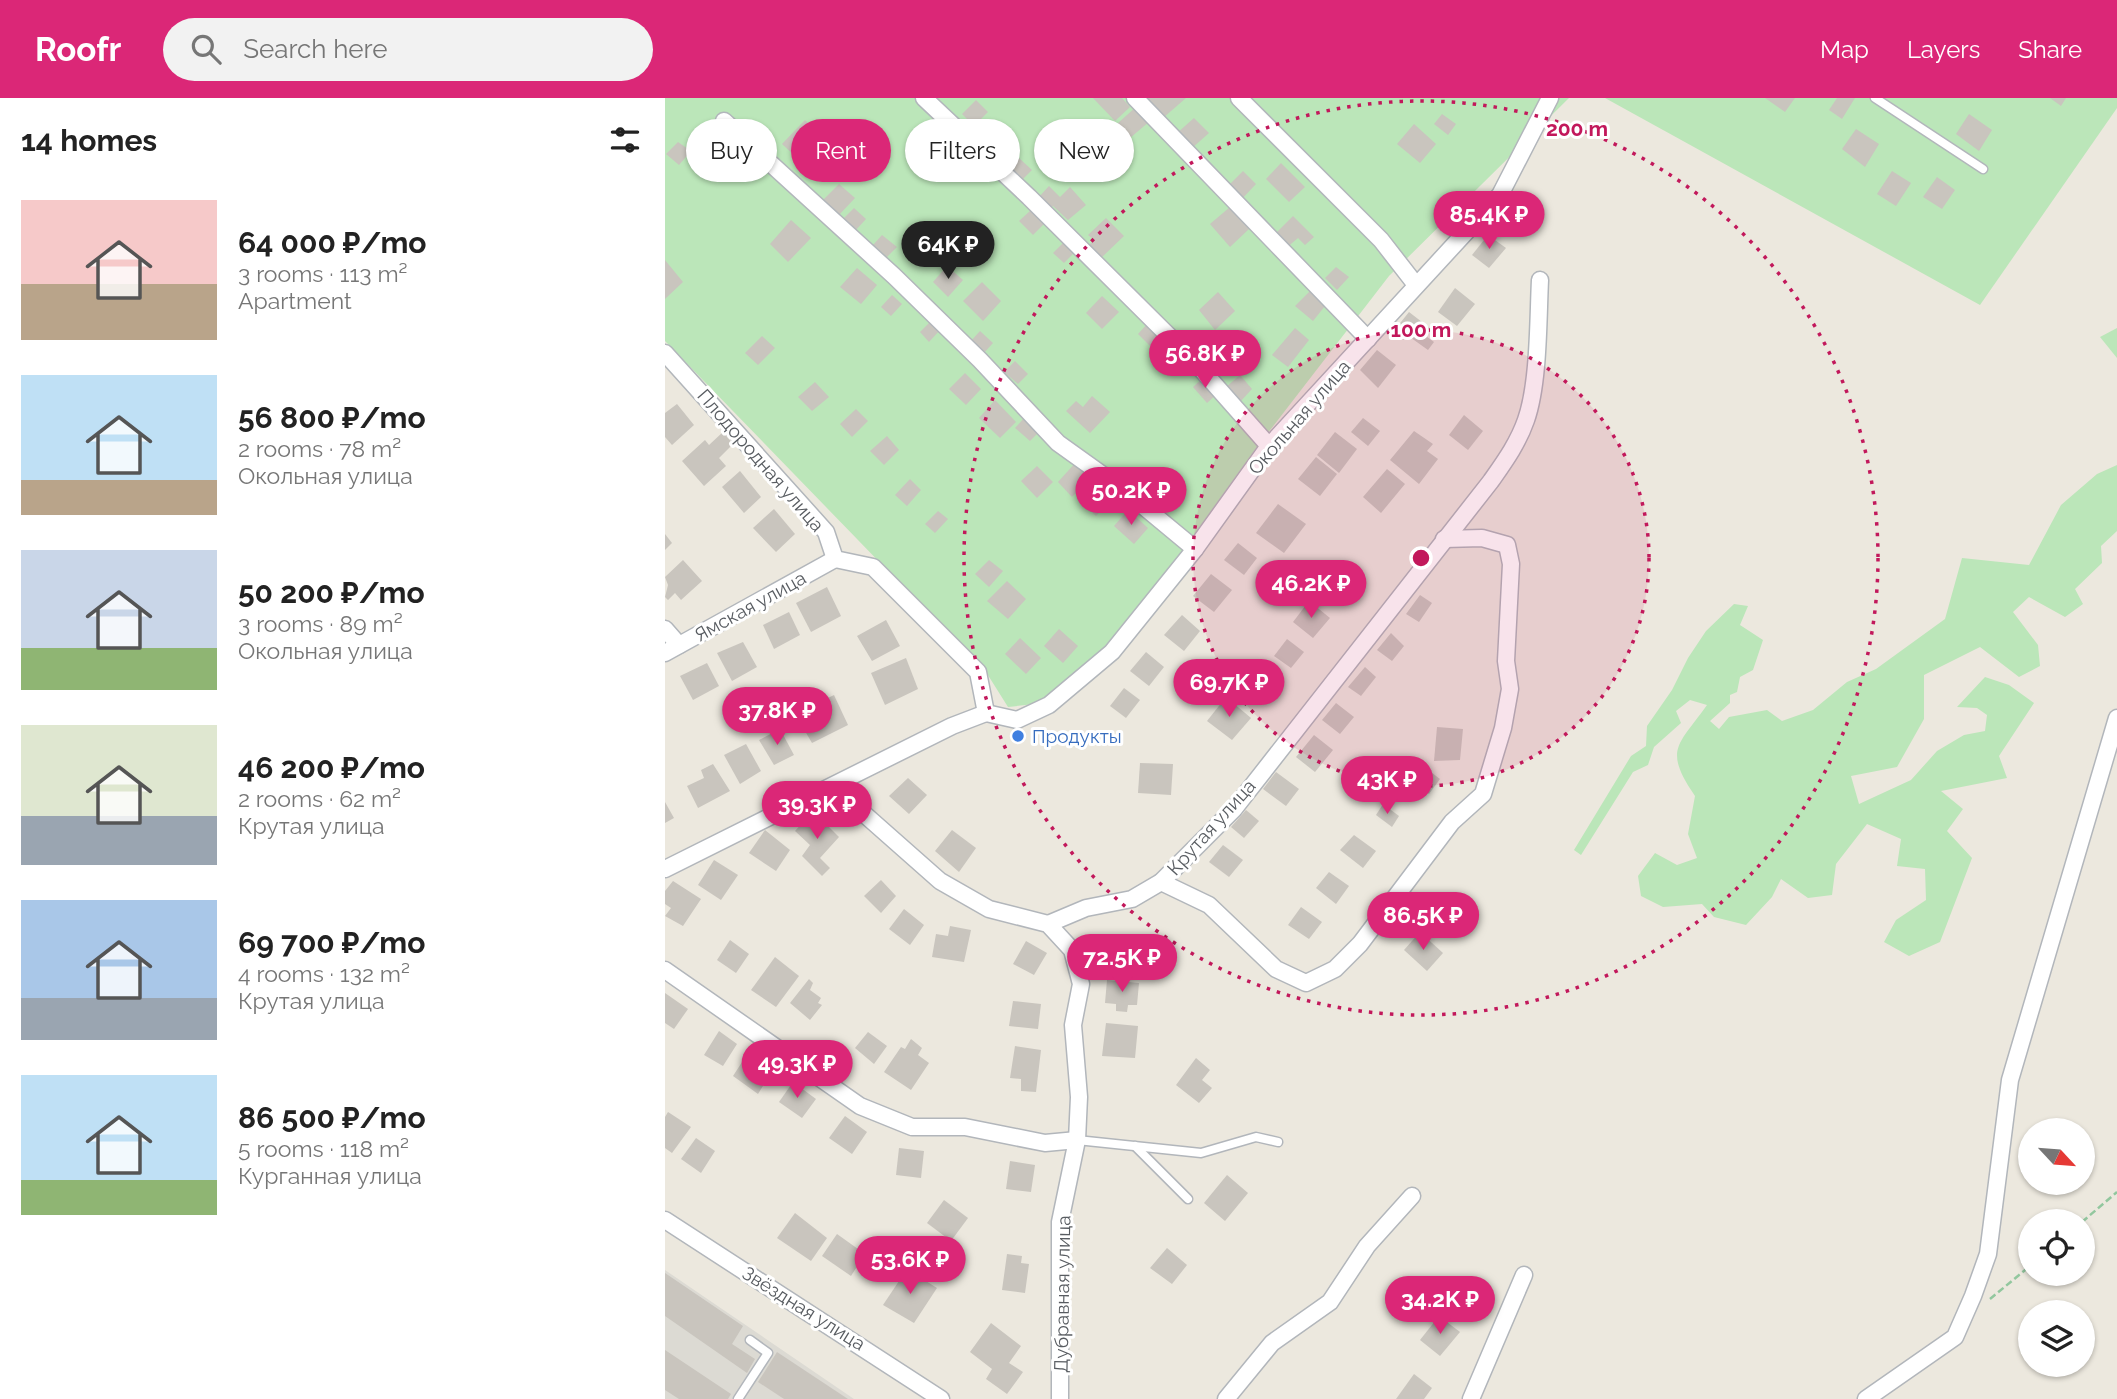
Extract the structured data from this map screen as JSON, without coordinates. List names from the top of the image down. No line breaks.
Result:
{"streets":{"street":["Окольная улица","Плодородная улица","Ямская улица","Крутая улица","Дубравная улица","Звёздная улица"]},"crossings":[["Плодородная улица","Ямская улица"],["Крутая улица","Дубравная улица"]],"places":["Продукты"],"north":"bottom right","page":{"header":"Roofr","search":"Search here","nav":["Map","Layers","Share"],"heading":"14 homes","chip":["Buy","Rent","Filters","New"],"list":[{"name":"64 000 ₽/mo","note":"3 rooms · 113 m² · Apartment"},{"name":"56 800 ₽/mo","note":"2 rooms · 78 m² · Окольная улица"},{"name":"50 200 ₽/mo","note":"3 rooms · 89 m² · Окольная улица"},{"name":"46 200 ₽/mo","note":"2 rooms · 62 m² · Крутая улица"},{"name":"69 700 ₽/mo","note":"4 rooms · 132 m² · Крутая улица"},{"name":"86 500 ₽/mo","note":"5 rooms · 118 m² · Курганная улица"}],"price":["85.4K ₽","64K ₽","56.8K ₽","50.2K ₽","46.2K ₽","69.7K ₽","37.8K ₽","43K ₽","39.3K ₽","86.5K ₽","72.5K ₽","49.3K ₽","53.6K ₽","34.2K ₽"]},"rings":["200 m","100 m"]}
